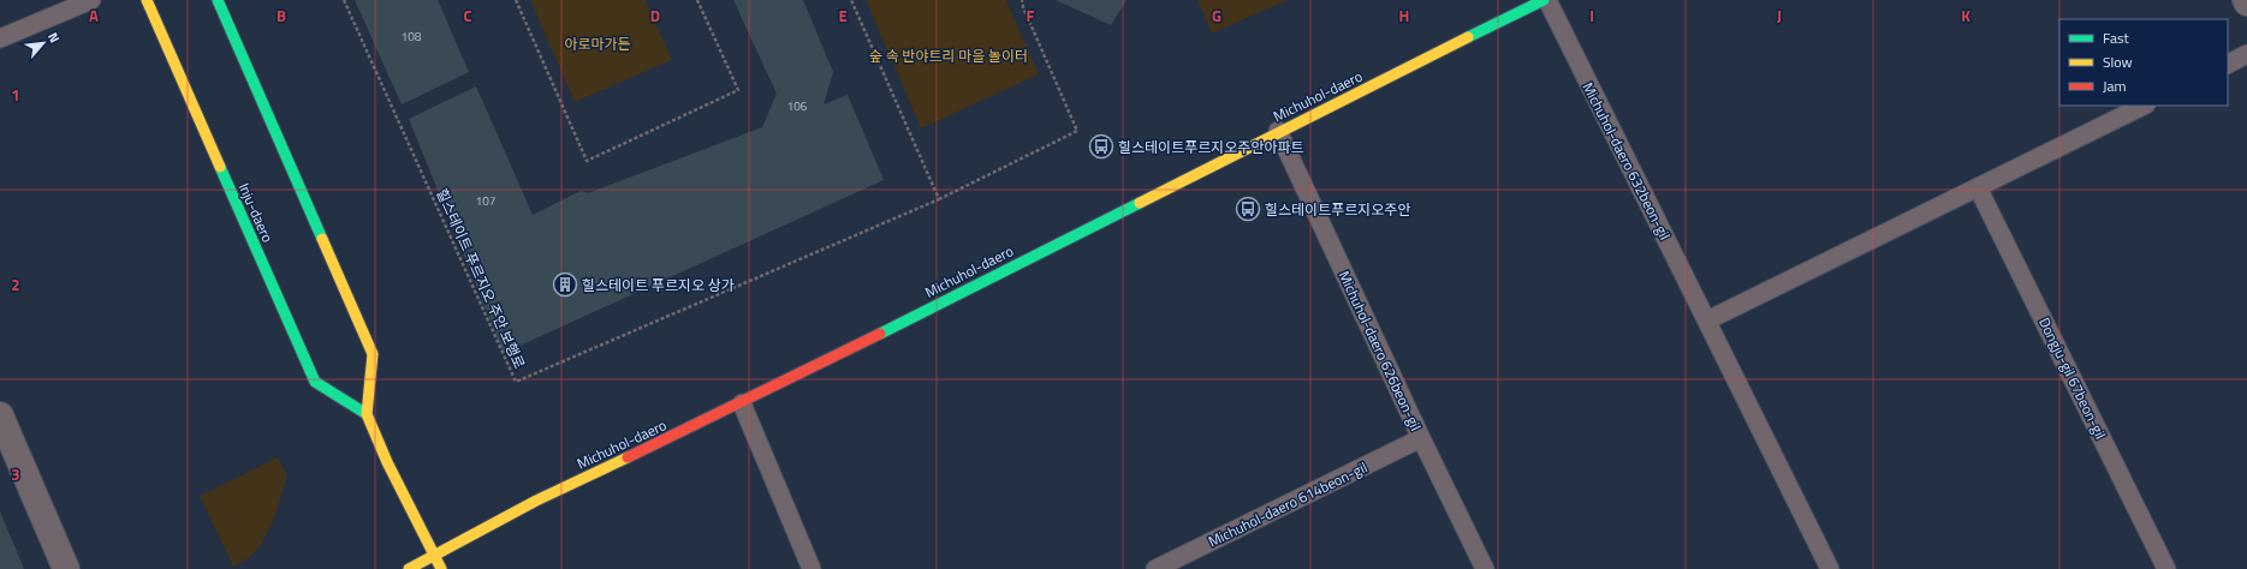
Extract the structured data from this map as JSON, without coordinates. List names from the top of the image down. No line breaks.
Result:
{"streets":{"main road":["Michuhol-daero","Inju-daero"],"lane":["Michuhol-daero 632beon-gil","Michuhol-daero 626beon-gil","Dongju-gil 67beon-gil","Michuhol-daero 614beon-gil"],"path":["힐스테이트 푸르지오 주안 보행로"]},"crossings":[["Michuhol-daero","Michuhol-daero 632beon-gil"],["Michuhol-daero","Michuhol-daero 626beon-gil"],["Michuhol-daero 626beon-gil","Michuhol-daero 614beon-gil"]],"parks":["아로마가든","숲 속 반야트리 마을 놀이터"],"places":{"bus stop":["힐스테이트푸르지오주안아파트","힐스테이트푸르지오주안"],"building":["힐스테이트 푸르지오 상가"]},"house_numbers":["108","106","107"],"legend":["Fast","Slow","Jam"],"north":"top right","grid":{"columns":["A","B","C","D","E","F","G","H","I","J","K"],"rows":["1","2","3"]}}
